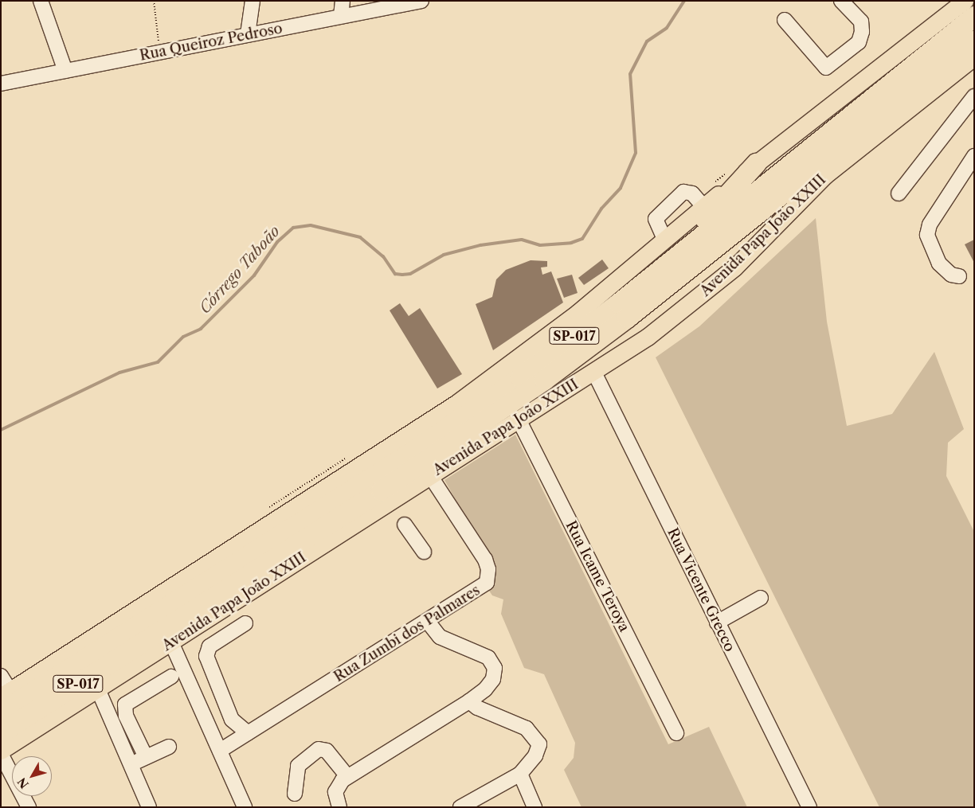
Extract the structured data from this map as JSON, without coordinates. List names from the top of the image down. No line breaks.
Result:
{"streets":{"highway":["Avenida Papa João XXIII","SP-017"],"street":["Rua Queiroz Pedroso","Rua Icame Teroya","Rua Vicente Grecco","Rua Zumbi dos Palmares"]},"crossings":[["Avenida Papa João XXIII","Rua Icame Teroya"],["Avenida Papa João XXIII","Rua Vicente Grecco"],["Avenida Papa João XXIII","Rua Zumbi dos Palmares"]],"water":["Córrego Taboão"],"north":"bottom left"}
